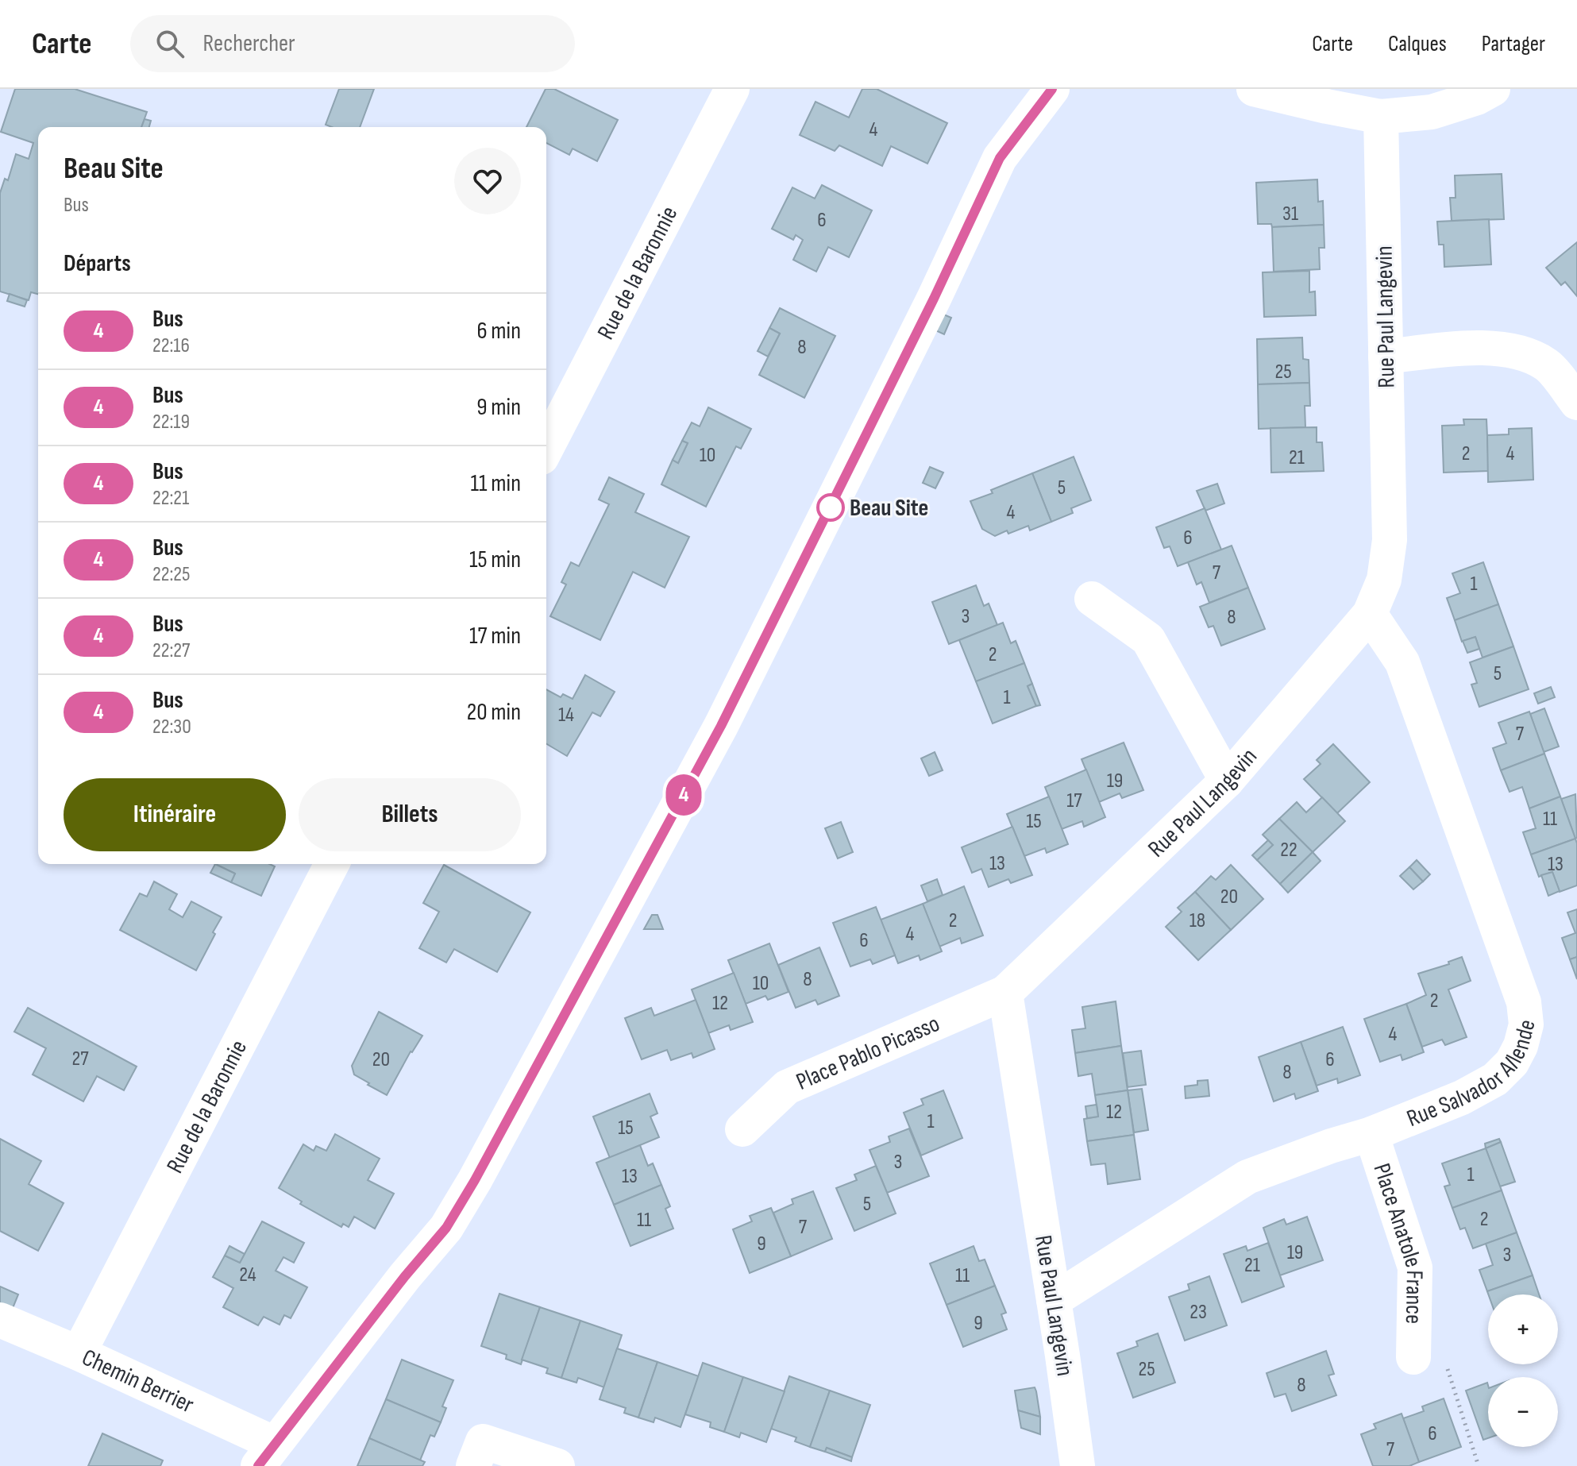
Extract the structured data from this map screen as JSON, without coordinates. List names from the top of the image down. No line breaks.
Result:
{"streets":{"street":["Rue de la Baronnie","Rue Paul Langevin","Place Pablo Picasso","Rue Salvador Allende","Place Anatole France","Chemin Berrier"]},"crossings":[["Rue de la Baronnie","Chemin Berrier"],["Rue Paul Langevin","Place Pablo Picasso"],["Rue Paul Langevin","Rue Salvador Allende"],["Rue Salvador Allende","Place Anatole France"]],"places":["Beau Site"],"lines":["bus line 4"],"house_numbers":["4","31","6","8","25","2","4","10","21","5","4","6","7","1","3","8","2","5","1","14","7","19","17","11","15","22","13","13","20","2","18","4","6","8","10","2","12","4","27","20","6","8","12","1","15","3","1","13","5","2","11","7","9","19","3","21","24","11","23","9","25","8","6","7"],"page":{"header":"Carte","search":"Rechercher","nav":["Carte","Calques","Partager"],"on_map":"4","heading":[["Beau Site","Bus"],"Départs"],"list":[{"mark":"4","name":"Bus","note":"22:16","value":"6 min"},{"mark":"4","name":"Bus","note":"22:19","value":"9 min"},{"mark":"4","name":"Bus","note":"22:21","value":"11 min"},{"mark":"4","name":"Bus","note":"22:25","value":"15 min"},{"mark":"4","name":"Bus","note":"22:27","value":"17 min"},{"mark":"4","name":"Bus","note":"22:30","value":"20 min"}],"buttons":["Itinéraire","Billets"],"map_buttons":["+","−"]}}
